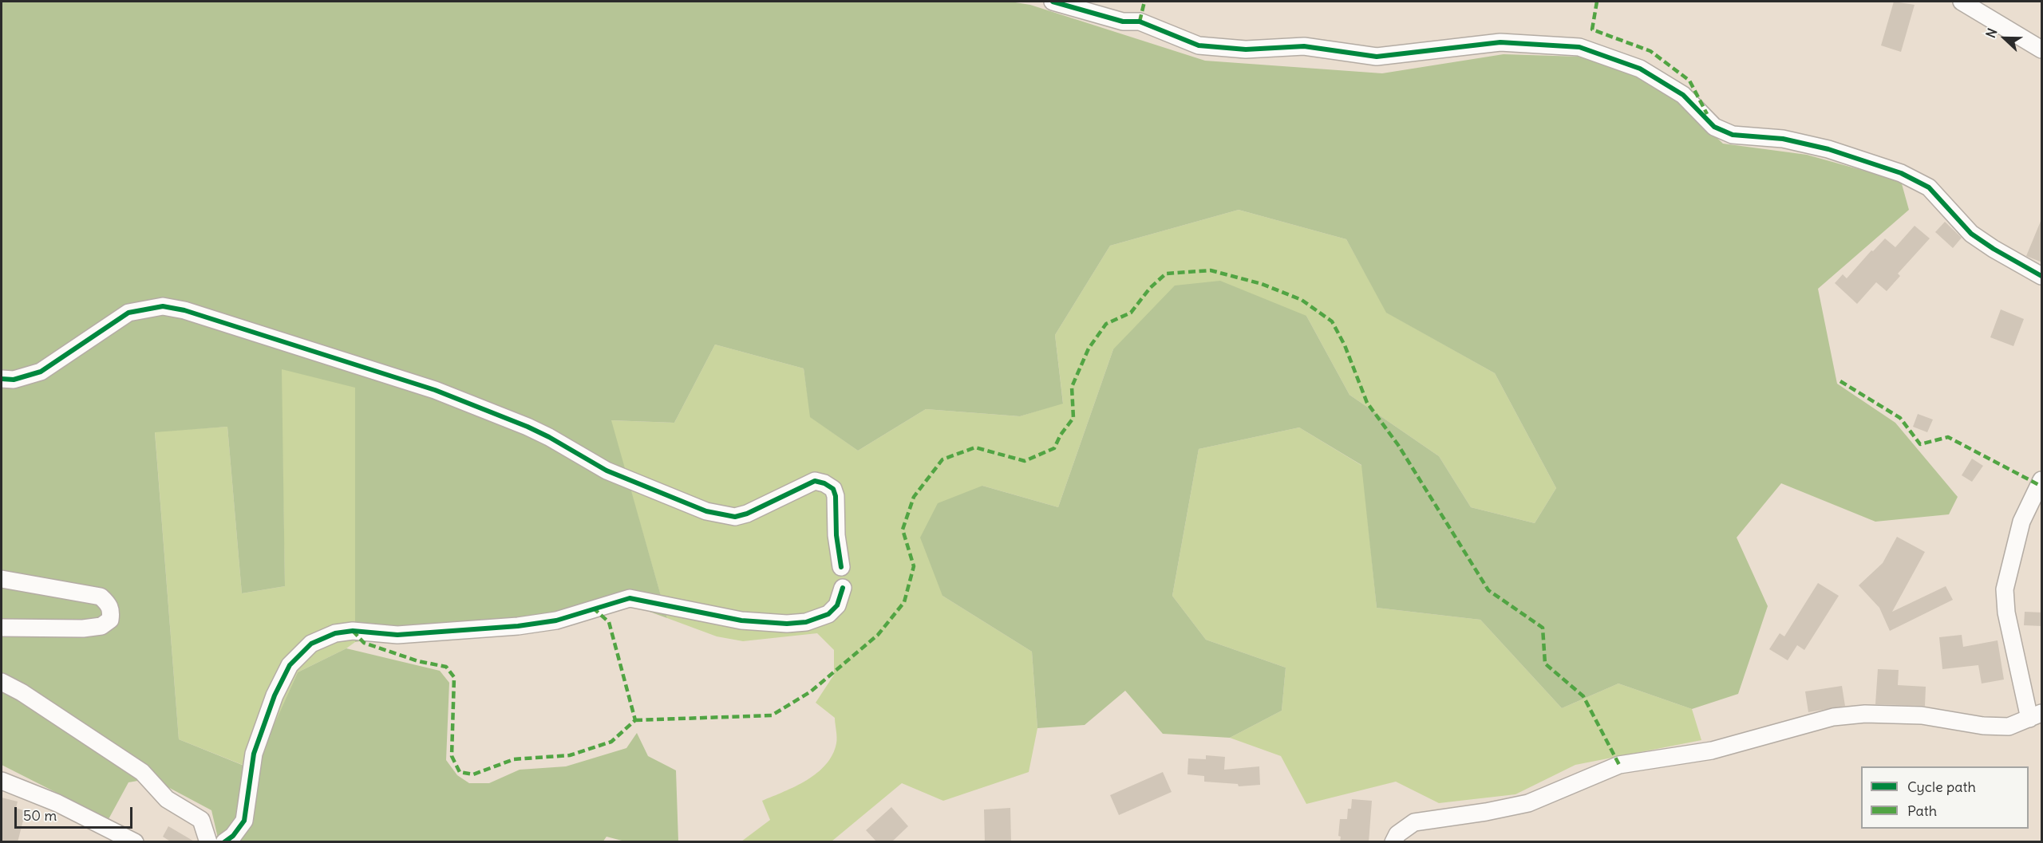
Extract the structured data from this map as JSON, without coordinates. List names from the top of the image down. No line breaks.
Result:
{"legend":["Cycle path","Path"],"scale_bar":"50 m","north":"left"}
